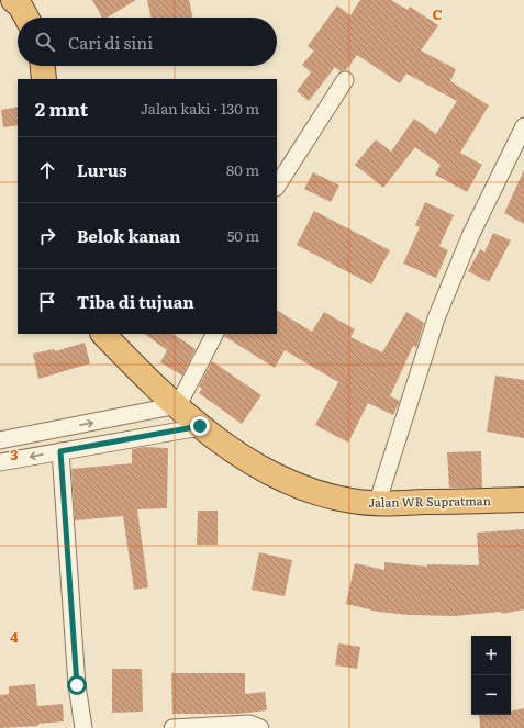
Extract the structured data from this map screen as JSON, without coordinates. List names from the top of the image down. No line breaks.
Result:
{"streets":{"highway":["Jalan WR Supratman"]},"page":{"search":"Cari di sini","heading":["2 mnt","Jalan kaki · 130 m"],"list":[["Lurus","80 m"],["Belok kanan","50 m"],"Tiba di tujuan"],"map_buttons":["+","−"]},"grid":{"columns":["C"],"rows":["3","4"]}}
